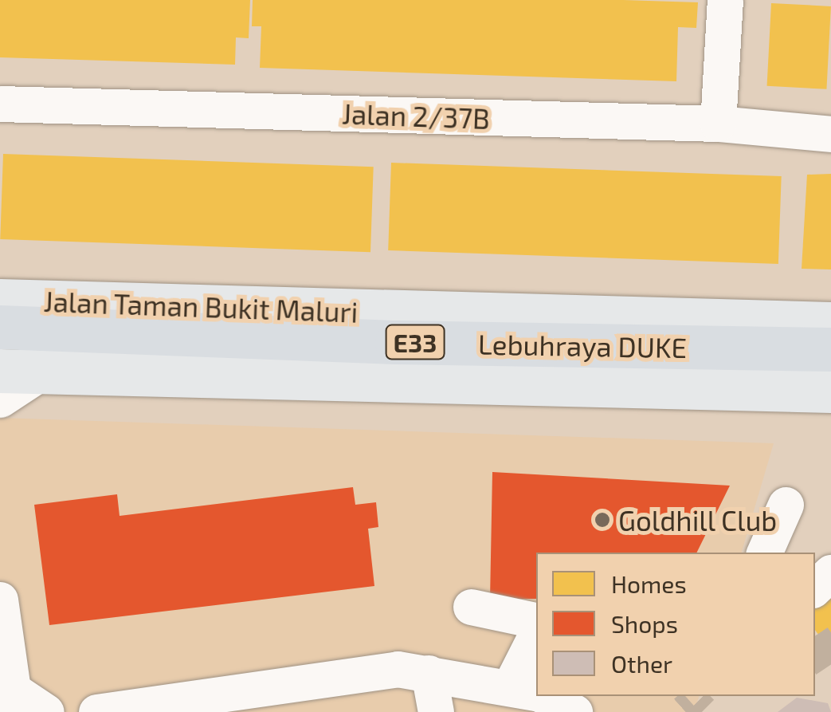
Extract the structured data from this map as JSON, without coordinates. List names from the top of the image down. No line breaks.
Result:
{"streets":{"highway":["E33","Lebuhraya DUKE"],"main road":["Jalan Taman Bukit Maluri"],"street":["Jalan 2/37B"]},"places":["Goldhill Club"],"legend":["Homes","Shops","Other"]}
